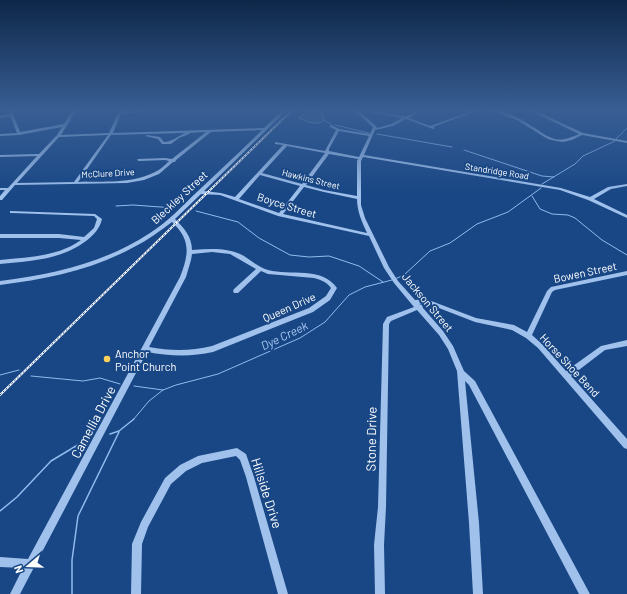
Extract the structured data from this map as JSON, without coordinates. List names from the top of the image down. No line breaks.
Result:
{"streets":{"street":["Standridge Road","McClure Drive","Hawkins Street","Bleckley Street","Boyce Street","Bowen Street","Jackson Street","Queen Drive","Horse Shoe Bend","Camellia Drive","Stone Drive","Hillside Drive"]},"crossings":[["Standridge Road","Jackson Street"],["Hawkins Street","Jackson Street"],["Bleckley Street","Boyce Street"],["Boyce Street","Jackson Street"],["Bowen Street","Horse Shoe Bend"],["Jackson Street","Horse Shoe Bend"],["Jackson Street","Stone Drive"],["Queen Drive","Camellia Drive"],["Horse Shoe Bend","Stone Drive"]],"water":["Dye Creek"],"places":["Anchor Point Church"],"north":"left"}
